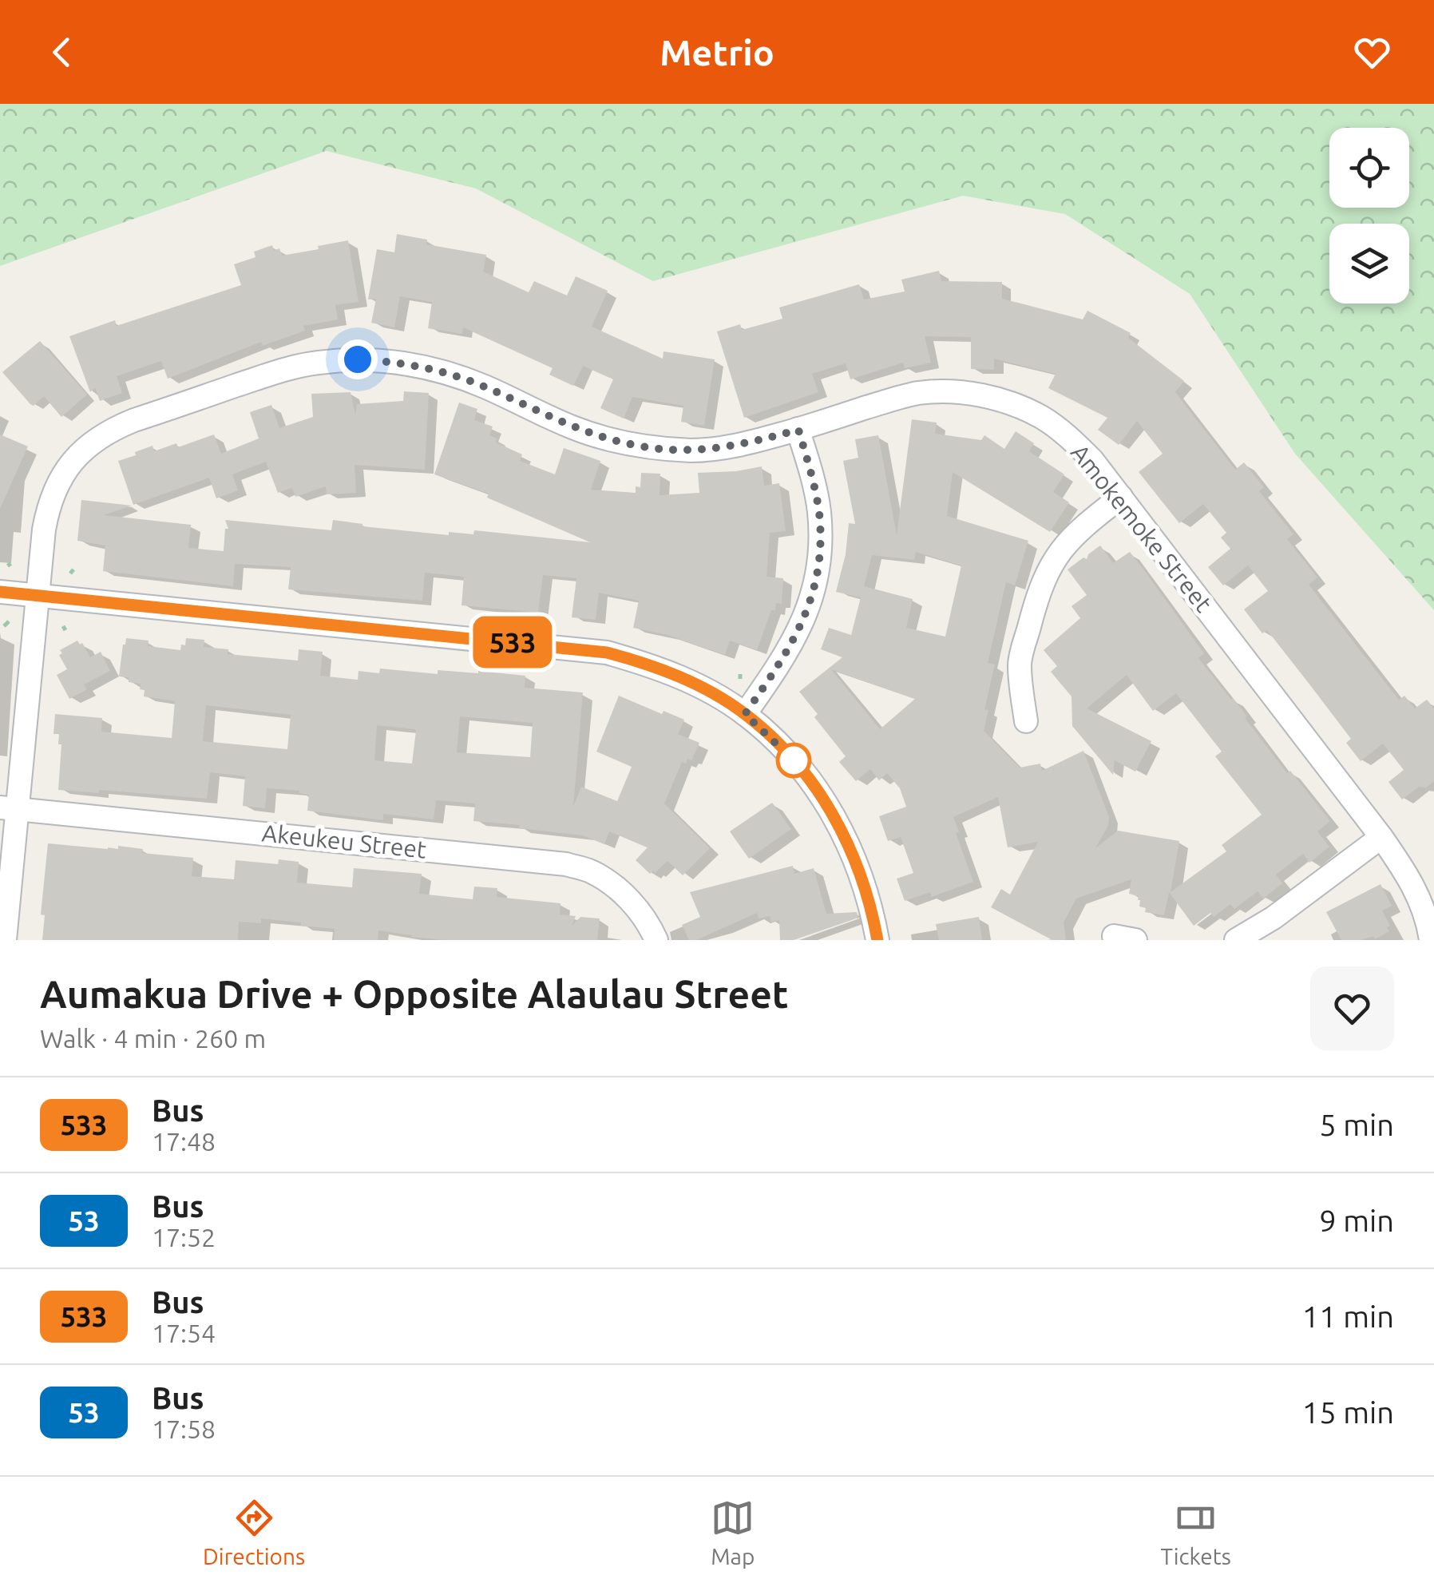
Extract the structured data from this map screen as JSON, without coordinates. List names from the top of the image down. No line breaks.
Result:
{"streets":{"street":["Amokemoke Street","Akeukeu Street"]},"crossings":[["Amokemoke Street","Akeukeu Street"]],"lines":["bus line 533"],"page":{"header":"Metrio","on_map":"533","heading":["Aumakua Drive + Opposite Alaulau Street","Walk · 4 min · 260 m"],"list":[{"mark":"533","name":"Bus","note":"17:48","value":"5 min"},{"mark":"53","name":"Bus","note":"17:52","value":"9 min"},{"mark":"533","name":"Bus","note":"17:54","value":"11 min"},{"mark":"53","name":"Bus","note":"17:58","value":"15 min"}],"tabs":["Directions","Map","Tickets"]}}
